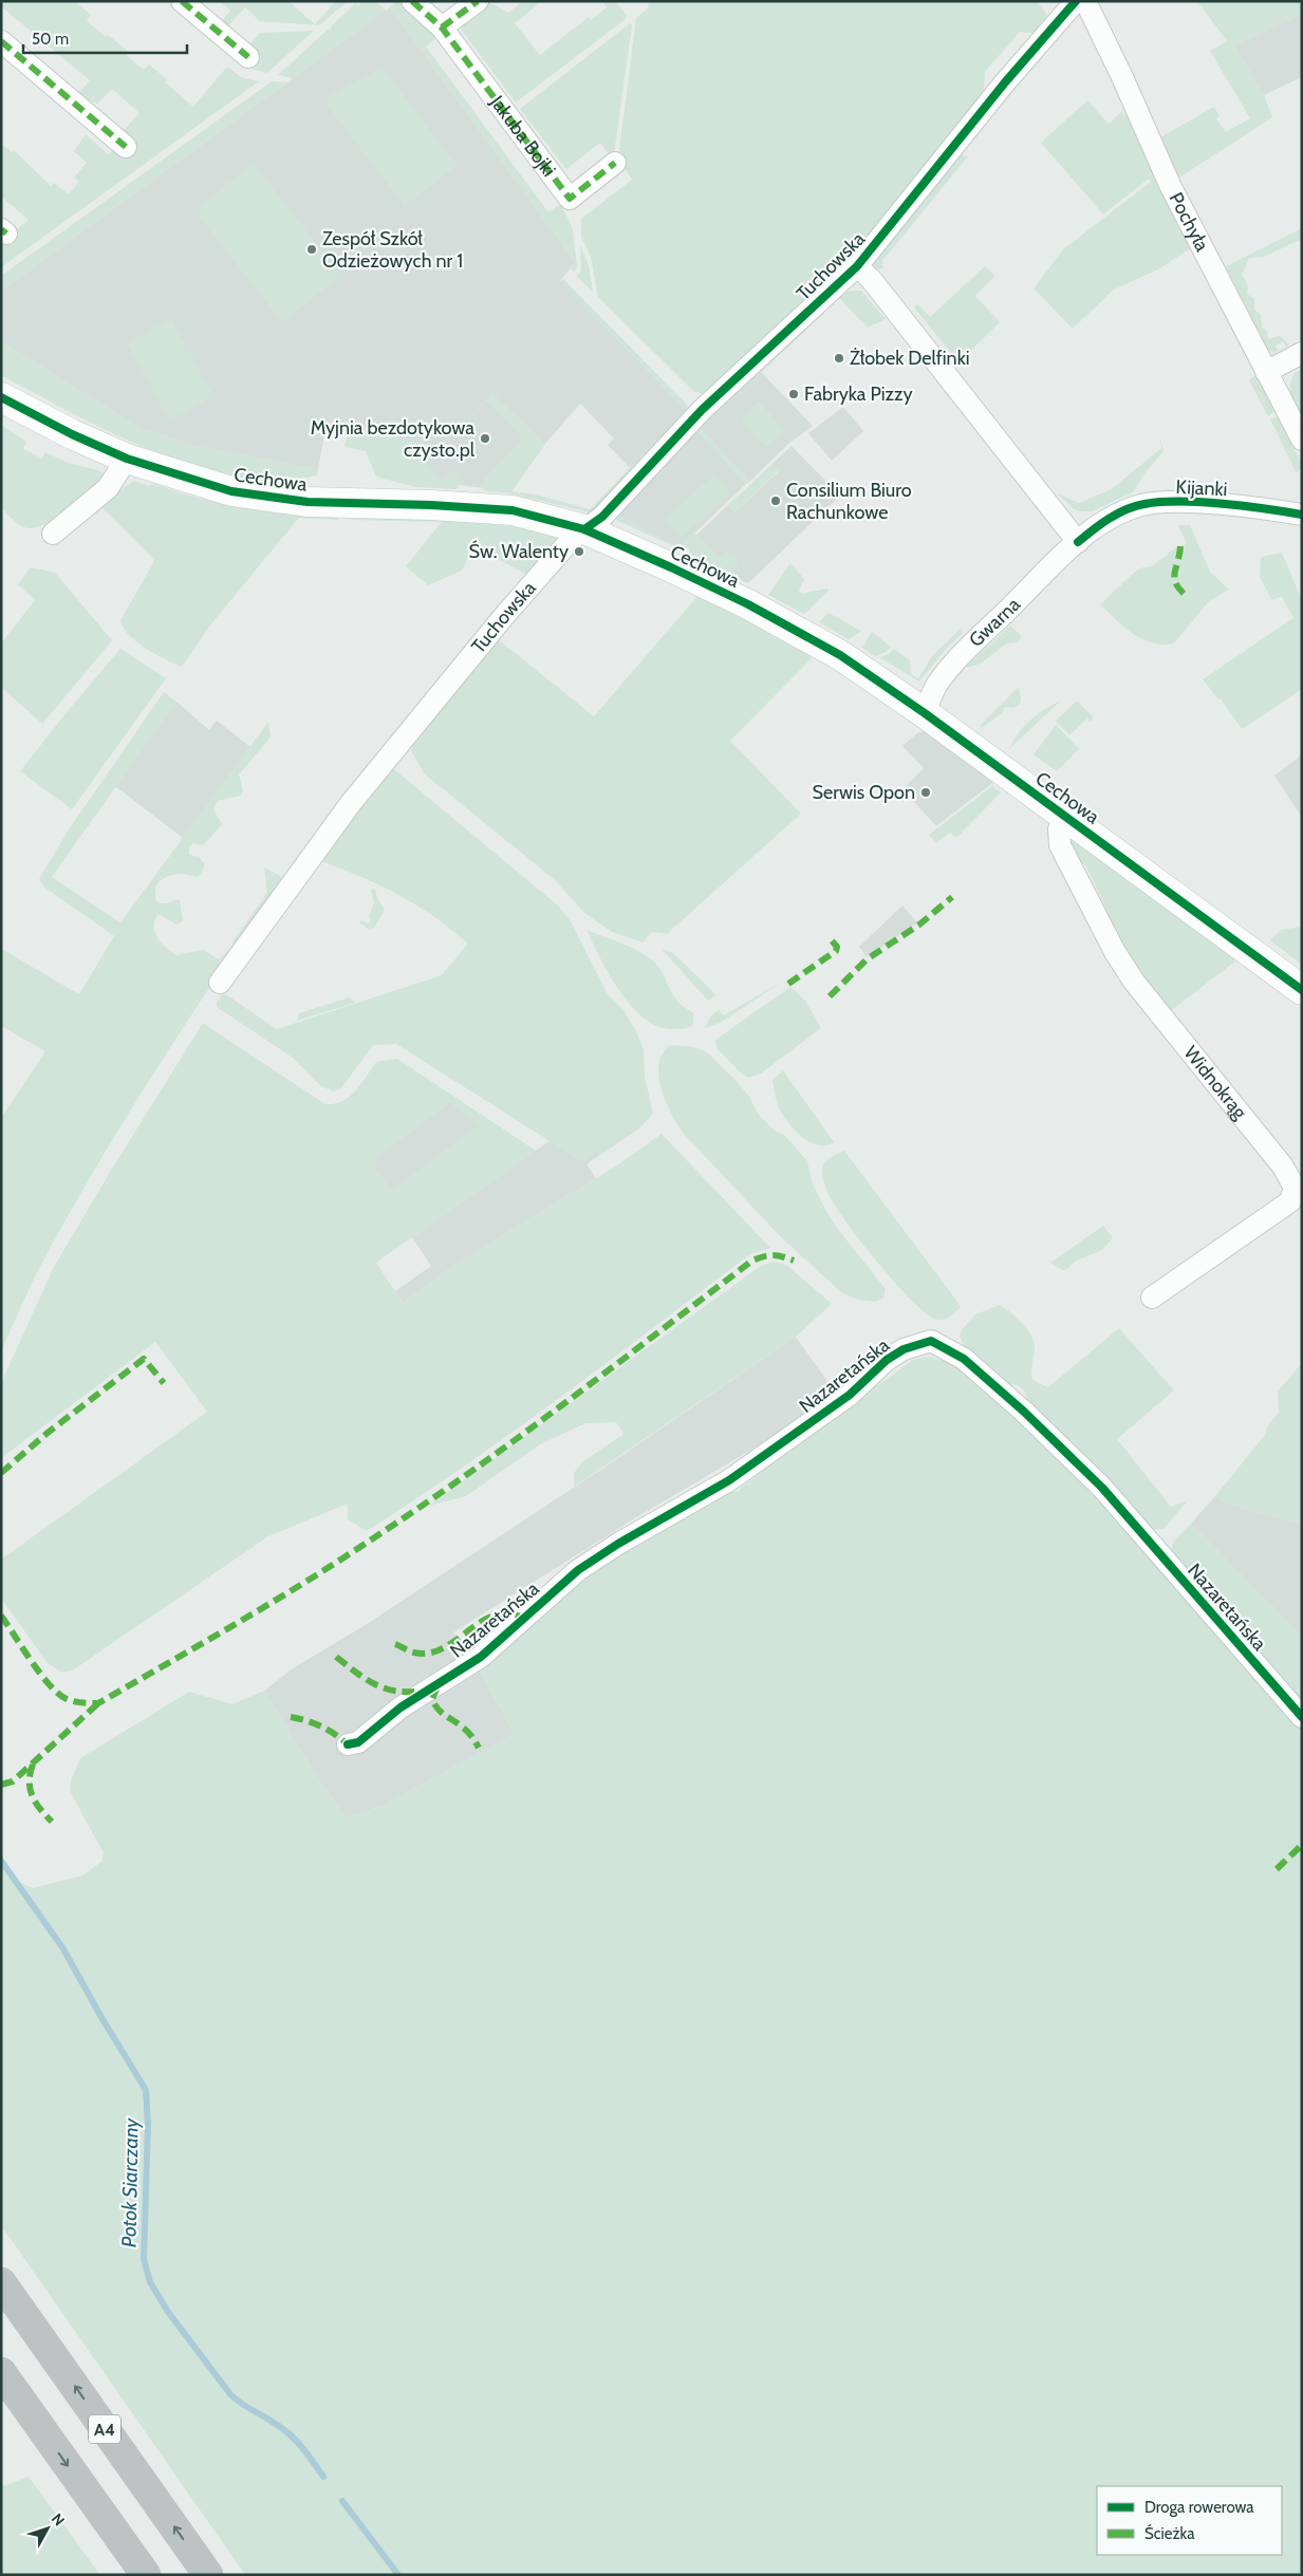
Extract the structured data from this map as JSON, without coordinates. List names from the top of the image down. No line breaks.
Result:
{"streets":{"highway":["A4"],"street":["Jakuba Bojki","Pochyła","Tuchowska","Cechowa","Kijanki","Gwarna","Widnokrąg","Nazaretańska"]},"crossings":[["Tuchowska","Cechowa"],["Cechowa","Gwarna"],["Cechowa","Widnokrąg"],["Kijanki","Gwarna"]],"water":["Potok Siarczany"],"places":["Zespół Szkół Odzieżowych nr 1","Żłobek Delfinki","Fabryka Pizzy","Myjnia bezdotykowa czysto.pl","Consilium Biuro Rachunkowe","Św. Walenty","Serwis Opon"],"legend":["Droga rowerowa","Ścieżka"],"scale_bar":"50 m","north":"top right"}
